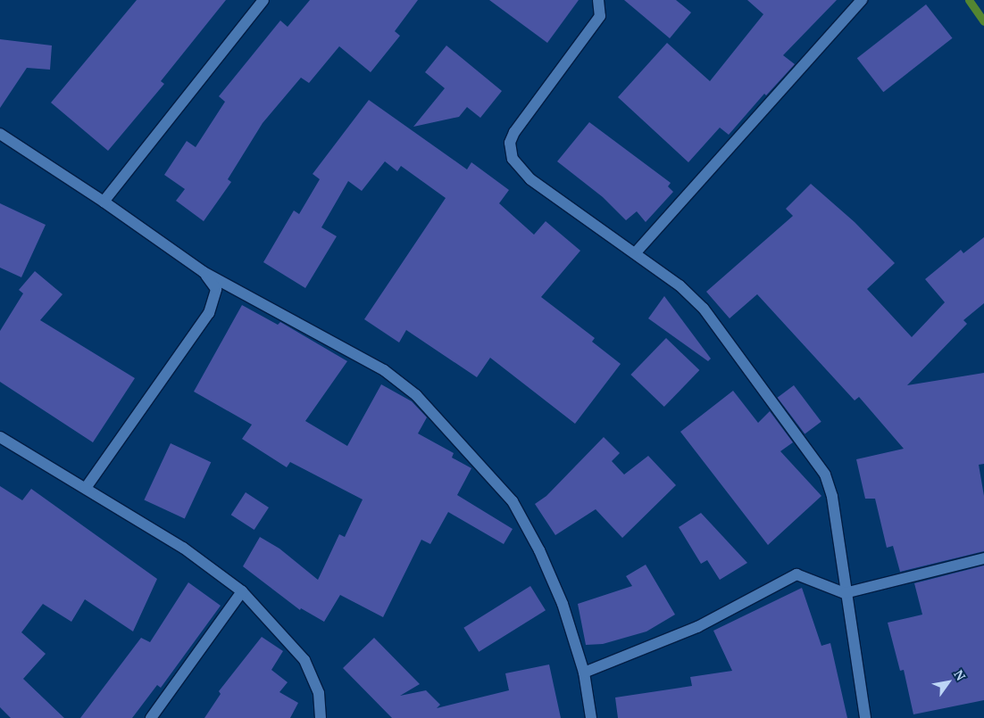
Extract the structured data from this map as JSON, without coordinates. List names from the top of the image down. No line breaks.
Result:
{"north":"top right"}
